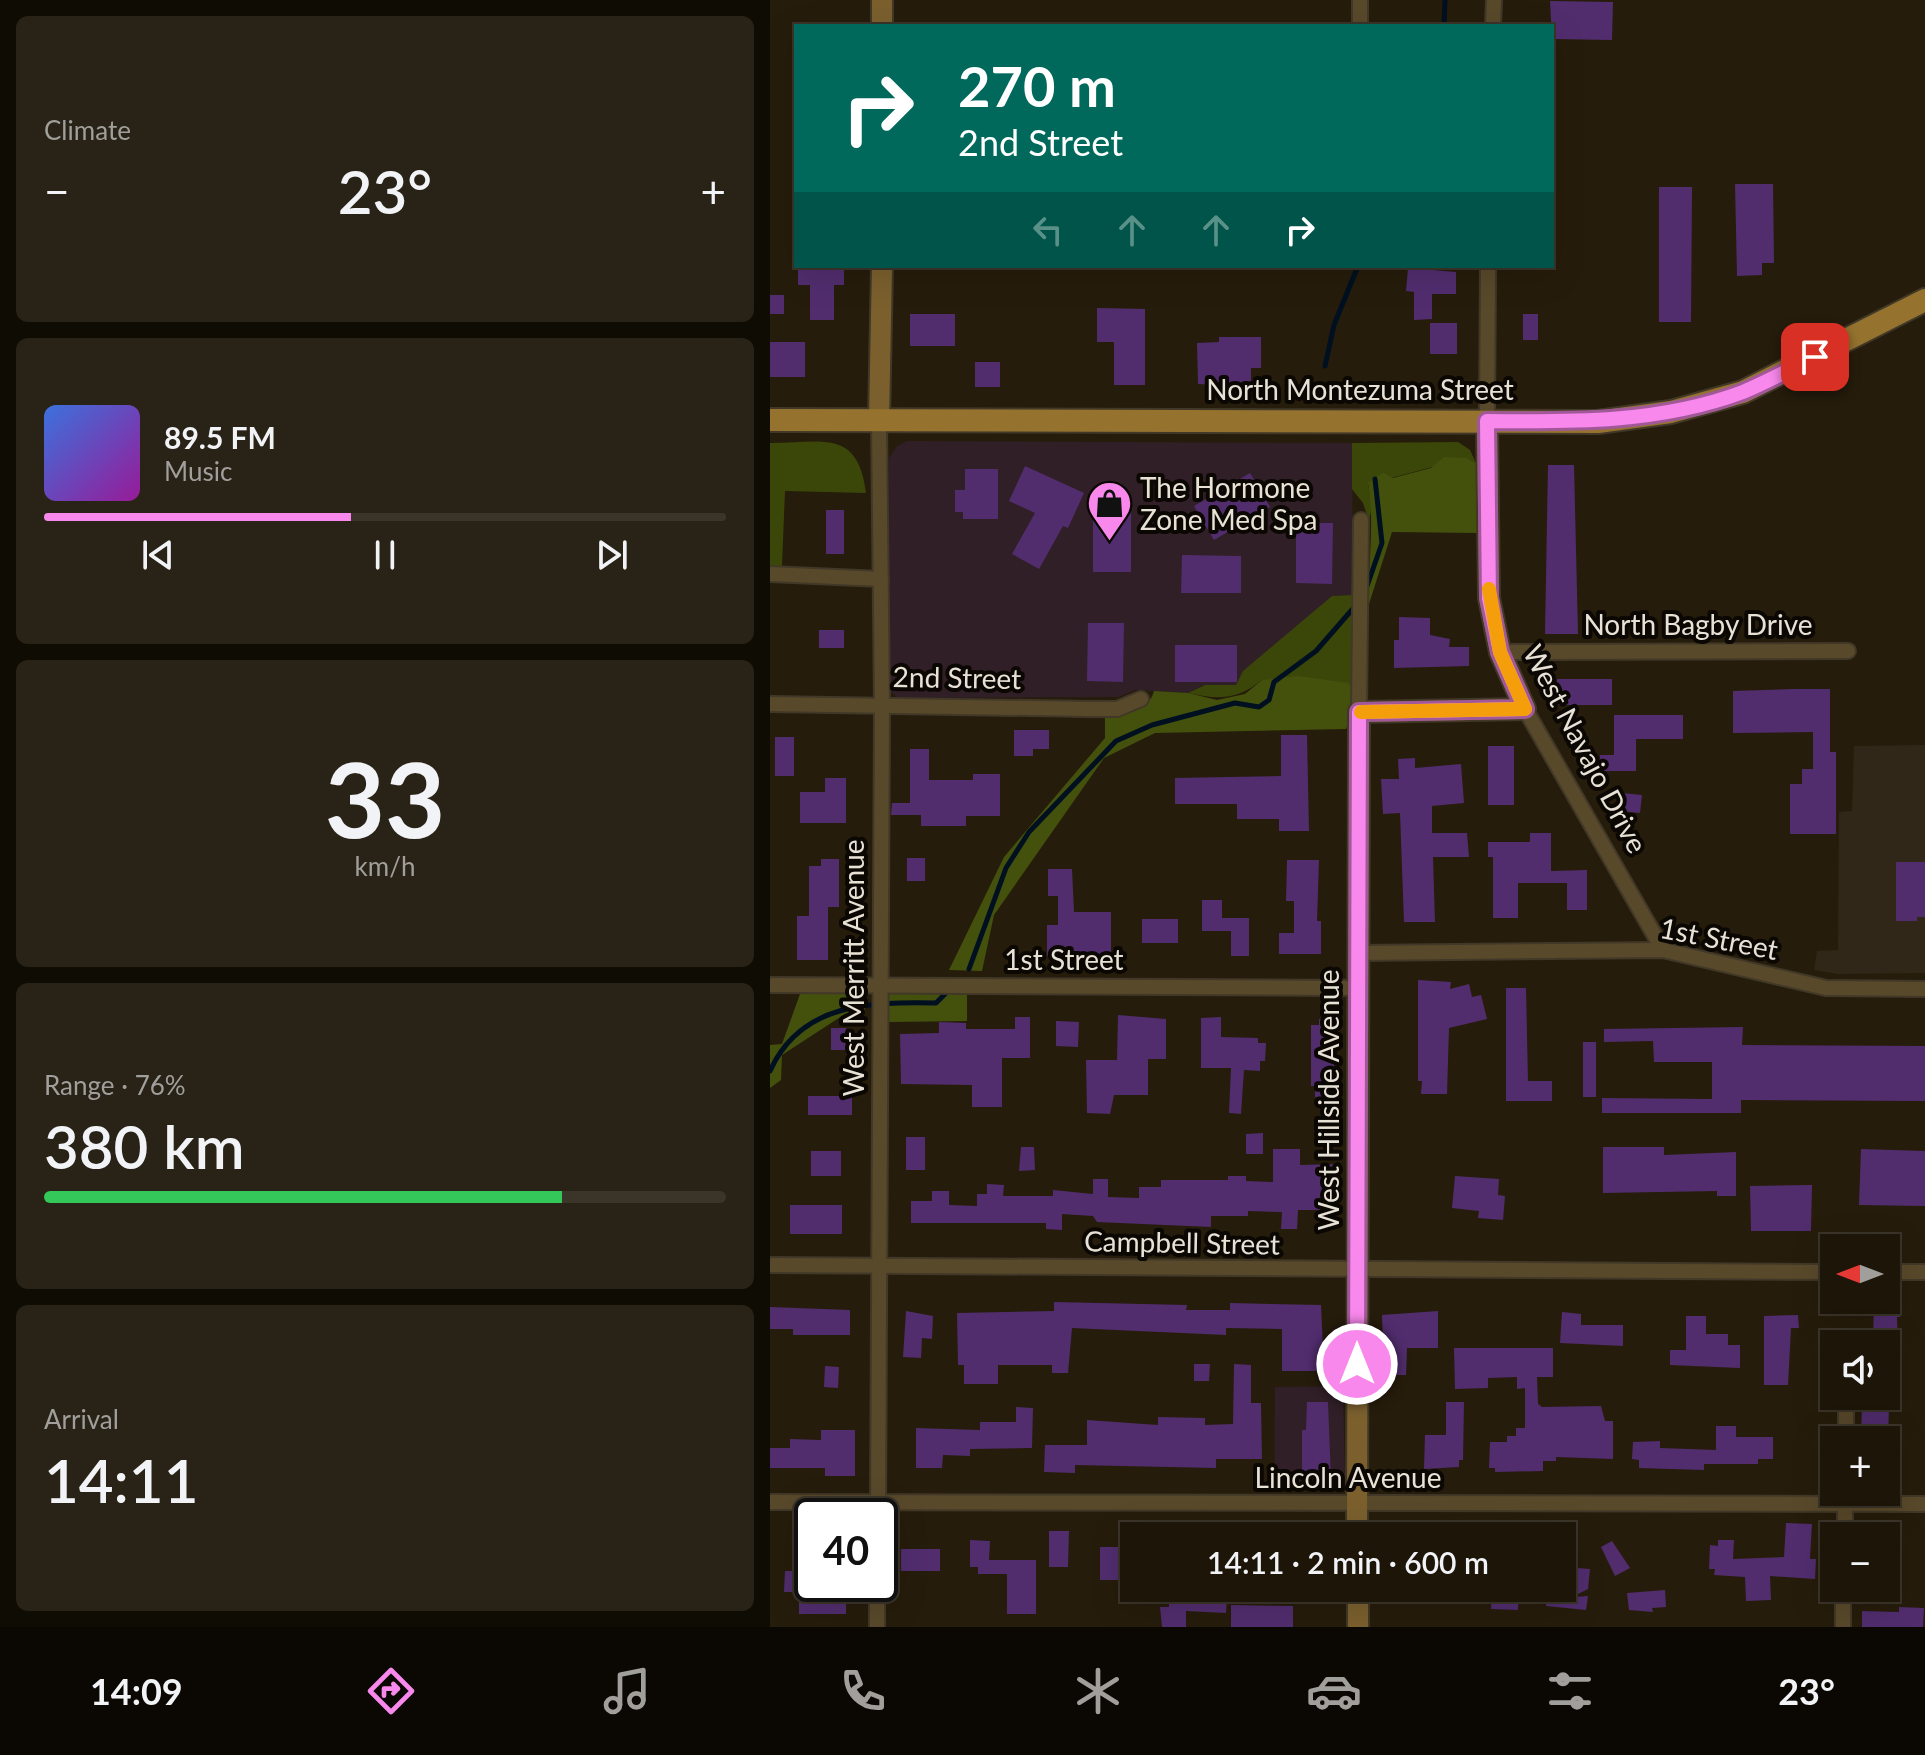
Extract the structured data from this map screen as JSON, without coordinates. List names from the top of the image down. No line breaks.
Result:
{"streets":{"main road":["North Montezuma Street"],"street":["North Bagby Drive","2nd Street","West Navajo Drive","1st Street","West Merritt Avenue","West Hillside Avenue","Campbell Street","Lincoln Avenue"]},"crossings":[["North Montezuma Street","West Navajo Drive"],["North Montezuma Street","West Merritt Avenue"],["North Bagby Drive","West Navajo Drive"],["2nd Street","West Merritt Avenue"],["West Navajo Drive","1st Street"],["1st Street","West Merritt Avenue"],["1st Street","West Hillside Avenue"],["West Merritt Avenue","Campbell Street"],["West Hillside Avenue","Campbell Street"],["West Hillside Avenue","Lincoln Avenue"]],"places":{"shop":["The Hormone Zone Med Spa"]},"north":"left","page":{"tile":["Climate",["33","km/h"],["Range · 76%","380 km"],["Arrival","14:11"]],"turn":["270 m","2nd Street"],"heat":["−","23°","+"],"song":["89.5 FM","Music"],"map_buttons":["+","−"],"limit":"40","trip":"14:11 · 2 min · 600 m","tabs":["14:09","23°"]}}
